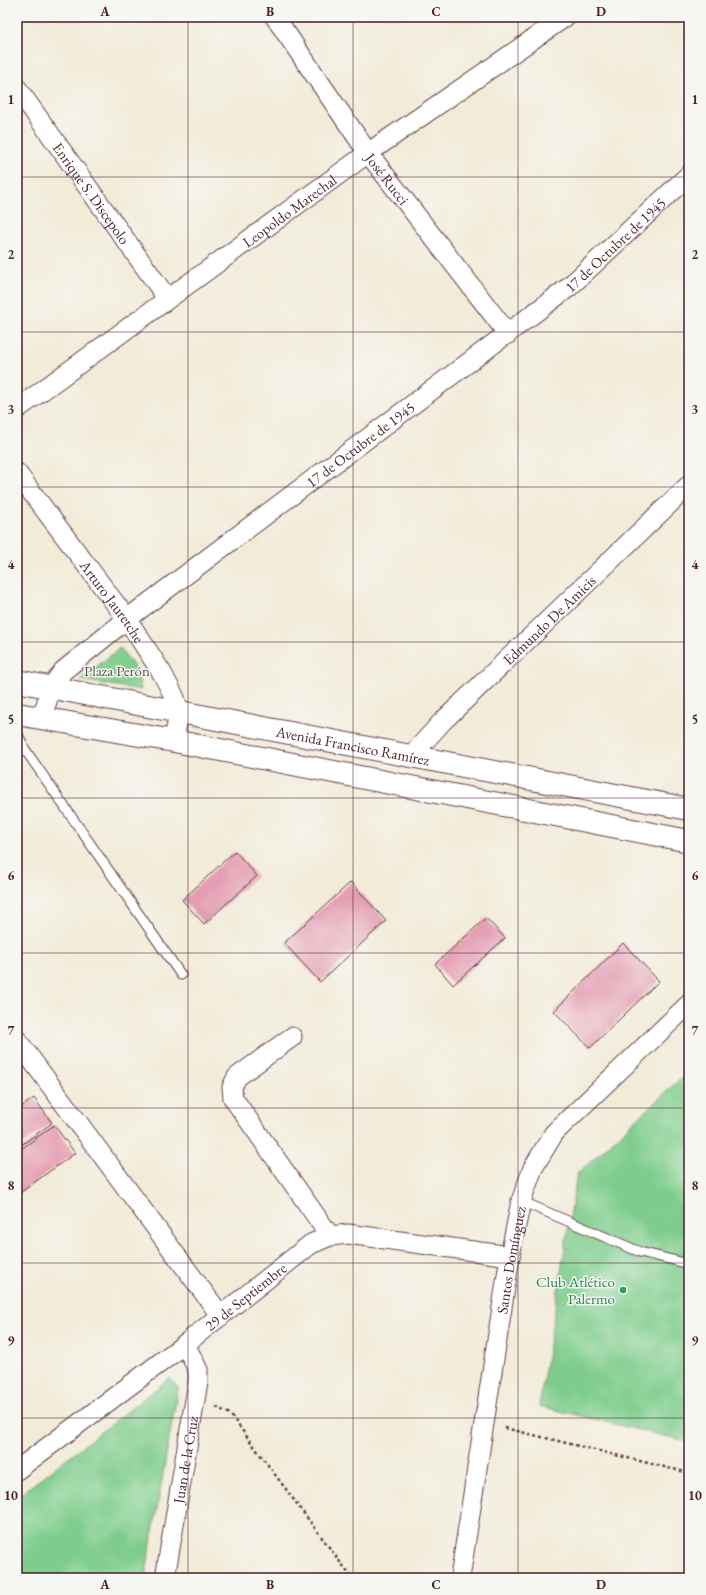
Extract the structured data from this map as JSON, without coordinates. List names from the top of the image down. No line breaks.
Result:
{"streets":{"main road":["Avenida Francisco Ramírez"],"street":["José Rucci","Enrique S. Discepolo","Leopoldo Marechal","17 de Octubre de 1945","Arturo Jauretche","Edmundo De Amicis","Santos Domínguez","29 de Septiembre","Juan de la Cruz"]},"crossings":[["José Rucci","Leopoldo Marechal"],["José Rucci","17 de Octubre de 1945"],["Enrique S. Discepolo","Leopoldo Marechal"],["17 de Octubre de 1945","Arturo Jauretche"],["17 de Octubre de 1945","Avenida Francisco Ramírez"],["Arturo Jauretche","Avenida Francisco Ramírez"],["Edmundo De Amicis","Avenida Francisco Ramírez"],["Santos Domínguez","29 de Septiembre"],["29 de Septiembre","Juan de la Cruz"]],"parks":["Plaza Perón"],"places":["Club Atlético Palermo"],"grid":{"columns":["A","B","C","D"],"rows":["1","2","3","4","5","6","7","8","9","10"]}}
